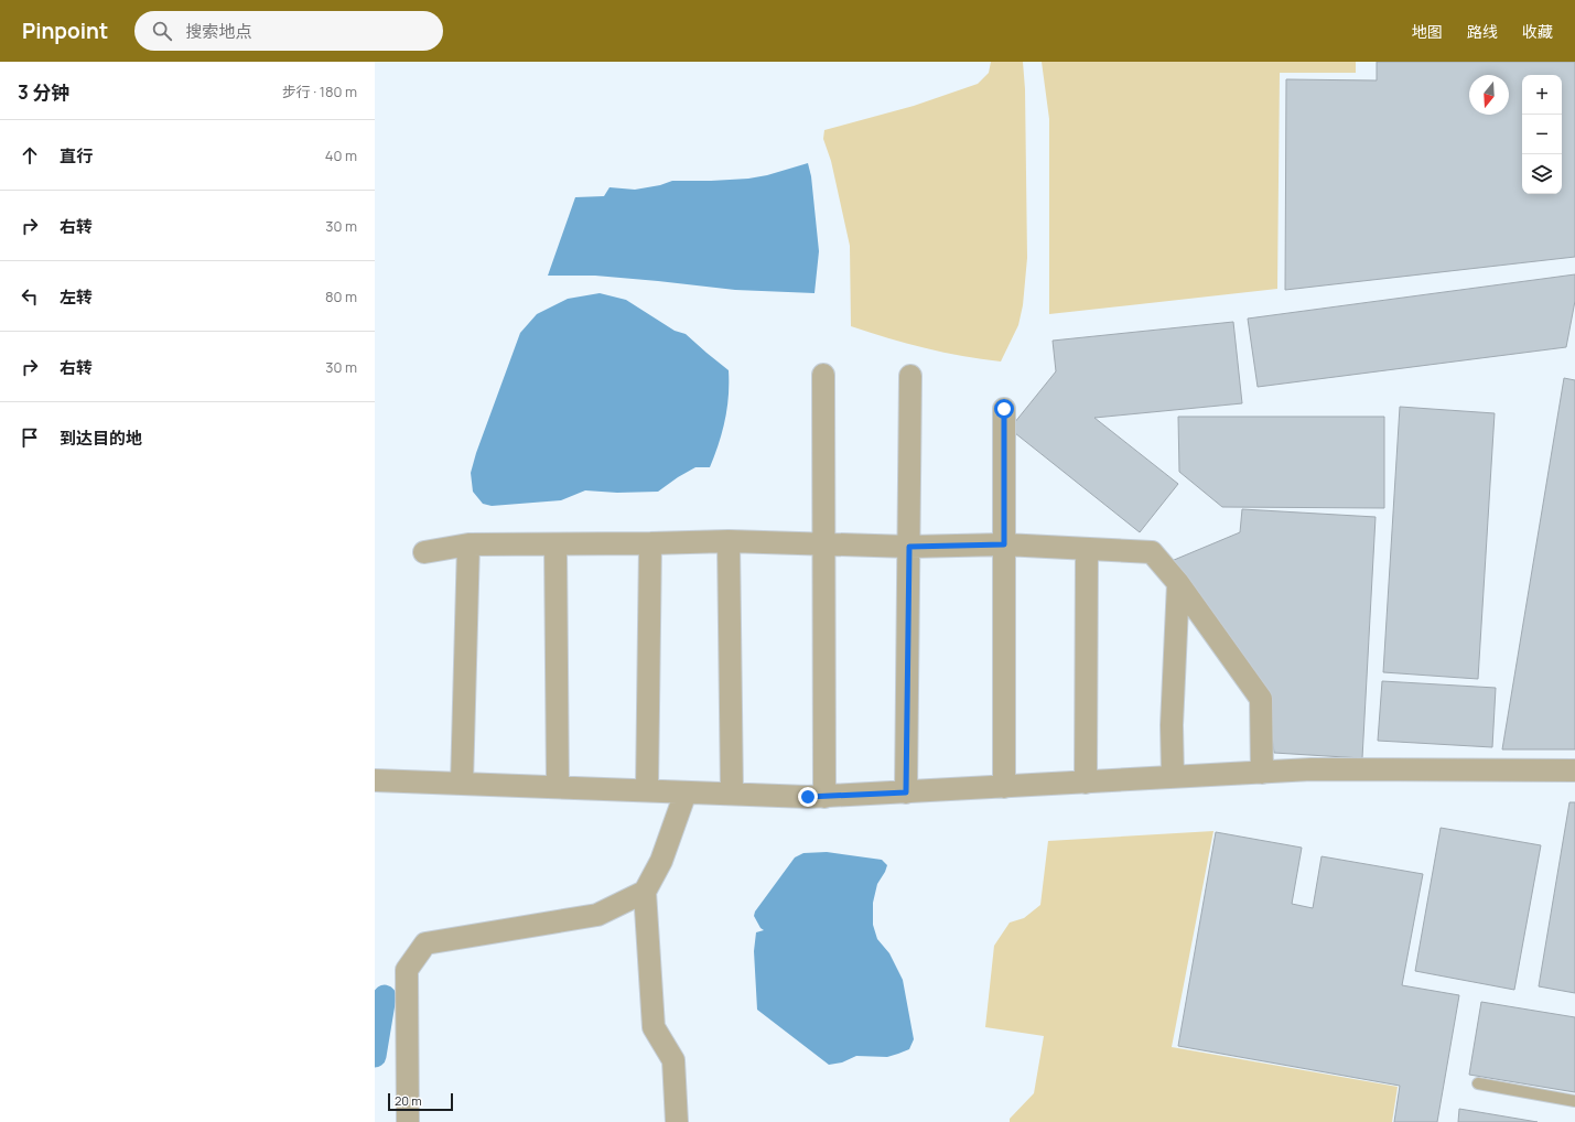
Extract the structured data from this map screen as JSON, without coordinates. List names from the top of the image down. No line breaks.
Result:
{"scale_bar":"20 m","north":"bottom","page":{"header":"Pinpoint","search":"搜索地点","nav":["地图","路线","收藏"],"heading":["3 分钟","步行 · 180 m"],"map_buttons":["+","−"],"list":[["直行","40 m"],["右转","30 m"],["左转","80 m"],["右转","30 m"],"到达目的地"],"scale":"20 m"}}
